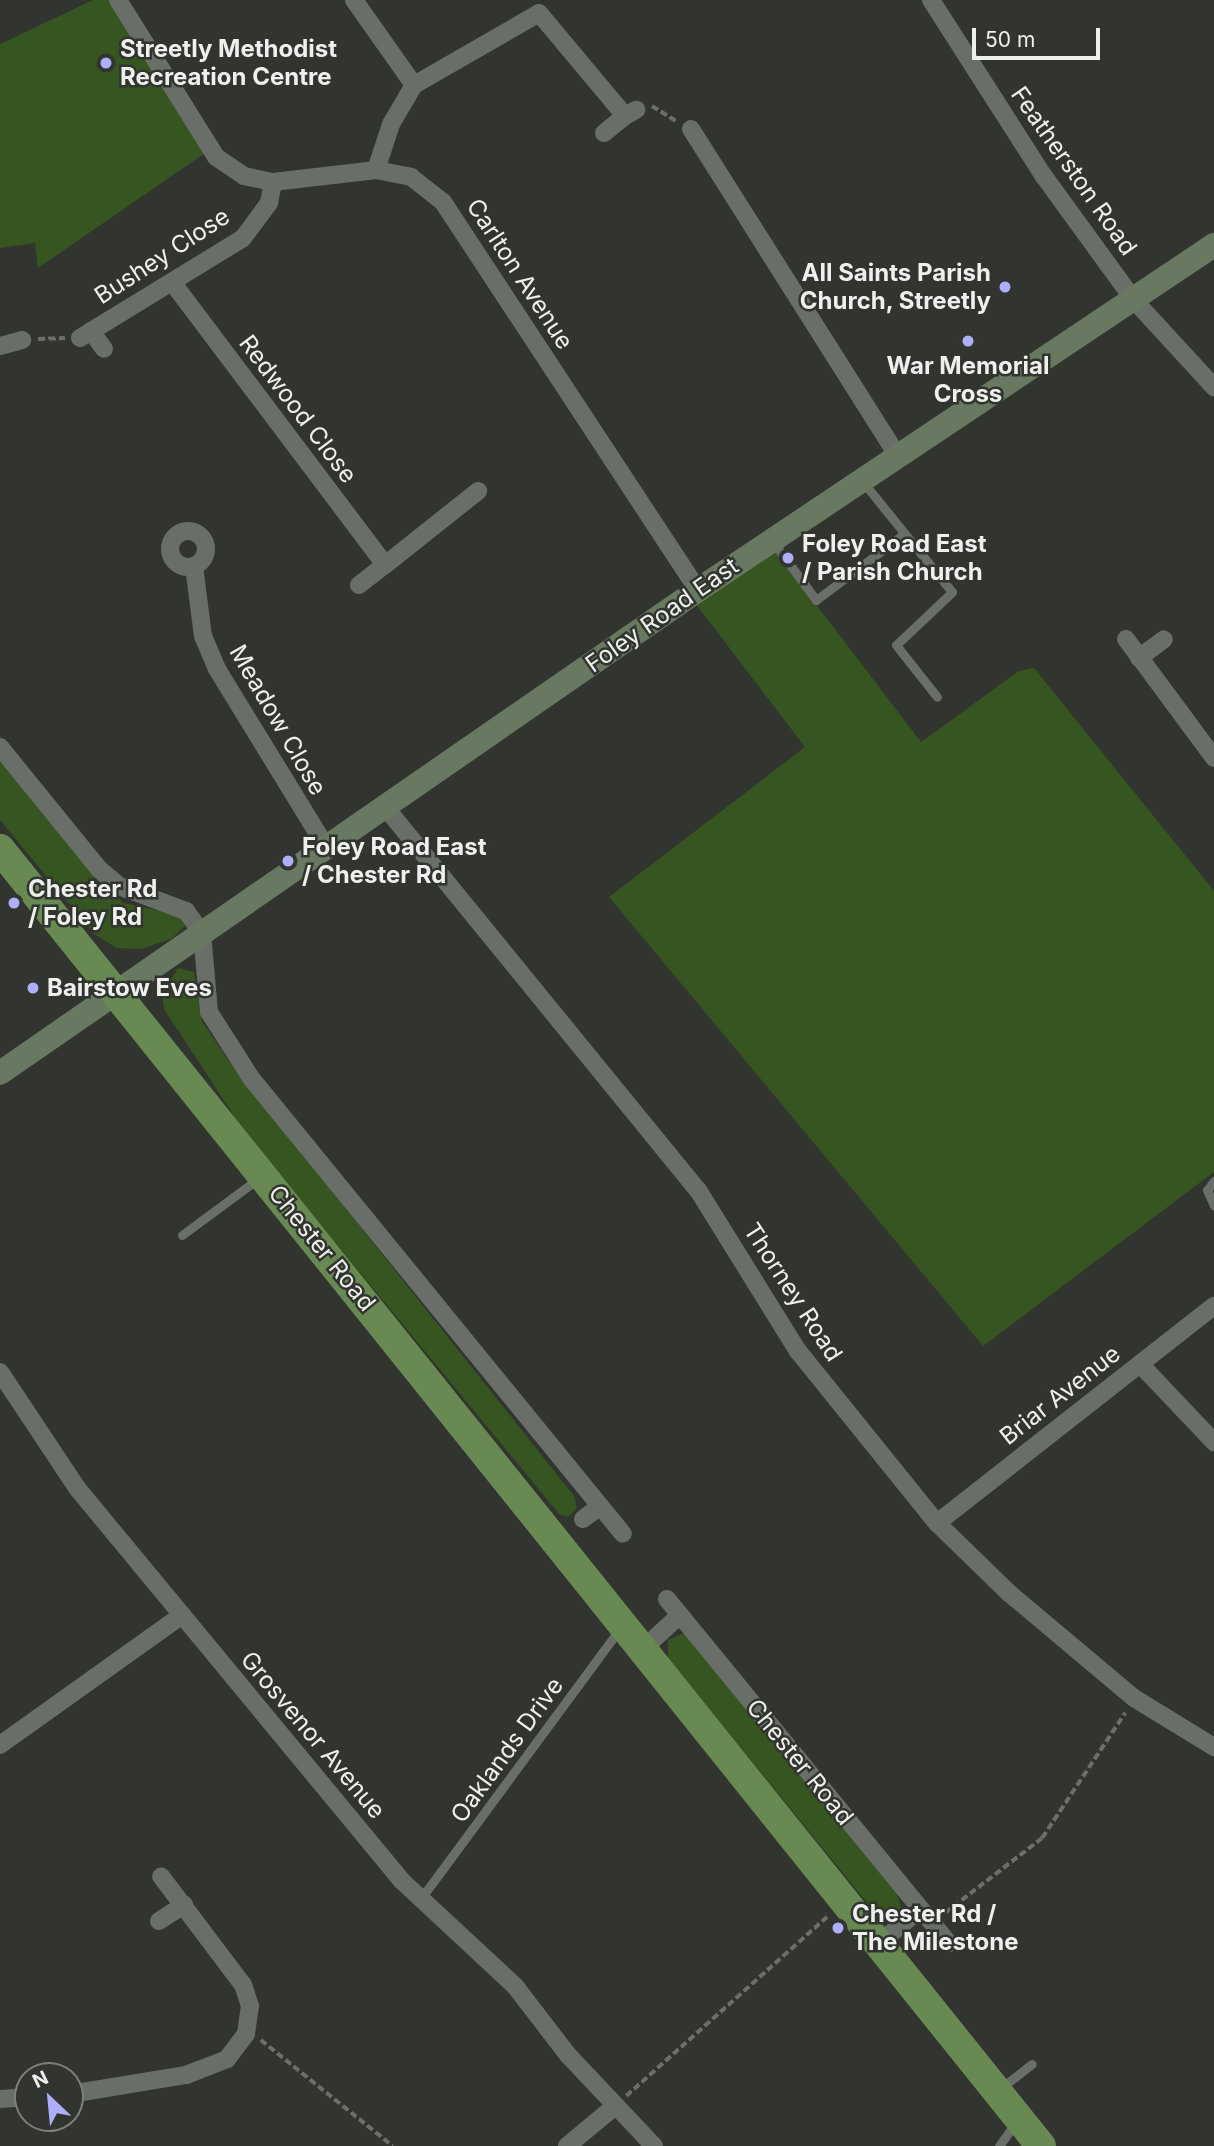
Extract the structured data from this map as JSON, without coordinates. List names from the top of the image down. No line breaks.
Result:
{"streets":{"highway":["Chester Road"],"main road":["Foley Road East"],"street":["Featherston Road","Bushey Close","Carlton Avenue","Redwood Close","Meadow Close","Thorney Road","Briar Avenue","Grosvenor Avenue"],"lane":["Oaklands Drive"]},"crossings":[["Featherston Road","Foley Road East"],["Bushey Close","Carlton Avenue"],["Bushey Close","Redwood Close"],["Carlton Avenue","Foley Road East"],["Foley Road East","Meadow Close"],["Foley Road East","Chester Road"],["Foley Road East","Thorney Road"],["Chester Road","Oaklands Drive"],["Thorney Road","Briar Avenue"],["Grosvenor Avenue","Oaklands Drive"]],"places":["Streetly Methodist Recreation Centre","All Saints Parish Church, Streetly","War Memorial Cross","Foley Road East / Parish Church","Foley Road East / Chester Rd","Chester Rd / Foley Rd","Bairstow Eves","Chester Rd / The Milestone"],"scale_bar":"50 m","north":"top left"}
